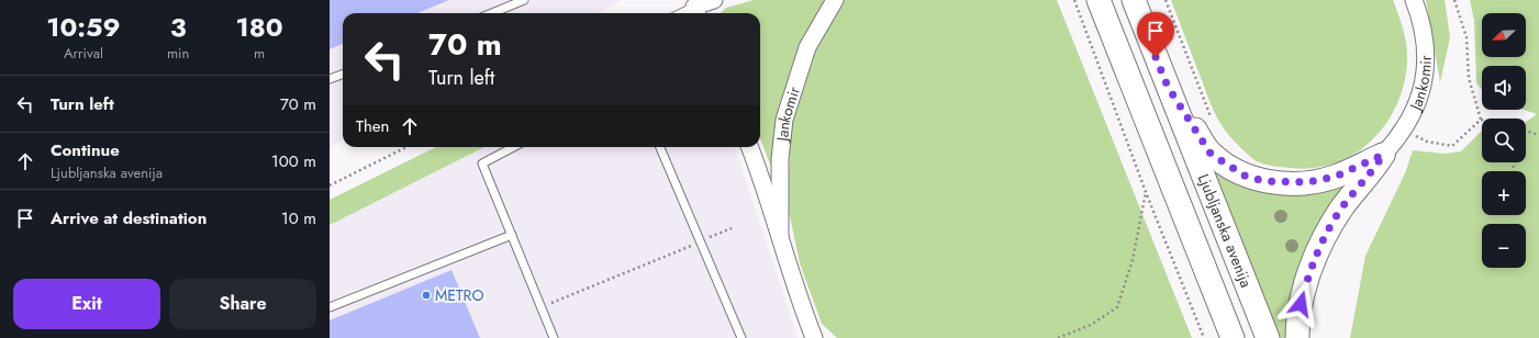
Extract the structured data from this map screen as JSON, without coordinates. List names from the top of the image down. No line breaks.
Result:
{"streets":{"main road":["Ljubljanska avenija"],"street":["Jankomir"]},"places":["METRO"],"north":"bottom left","page":{"eta":["10:59","Arrival","3","min","180","m"],"map_buttons":["+","−"],"turn":["70 m","Turn left"],"list":[{"name":"Turn left","value":"70 m"},{"name":"Continue","note":"Ljubljanska avenija","value":"100 m"},{"name":"Arrive at destination","value":"10 m"}],"then":"Then","buttons":["Exit","Share"]}}
